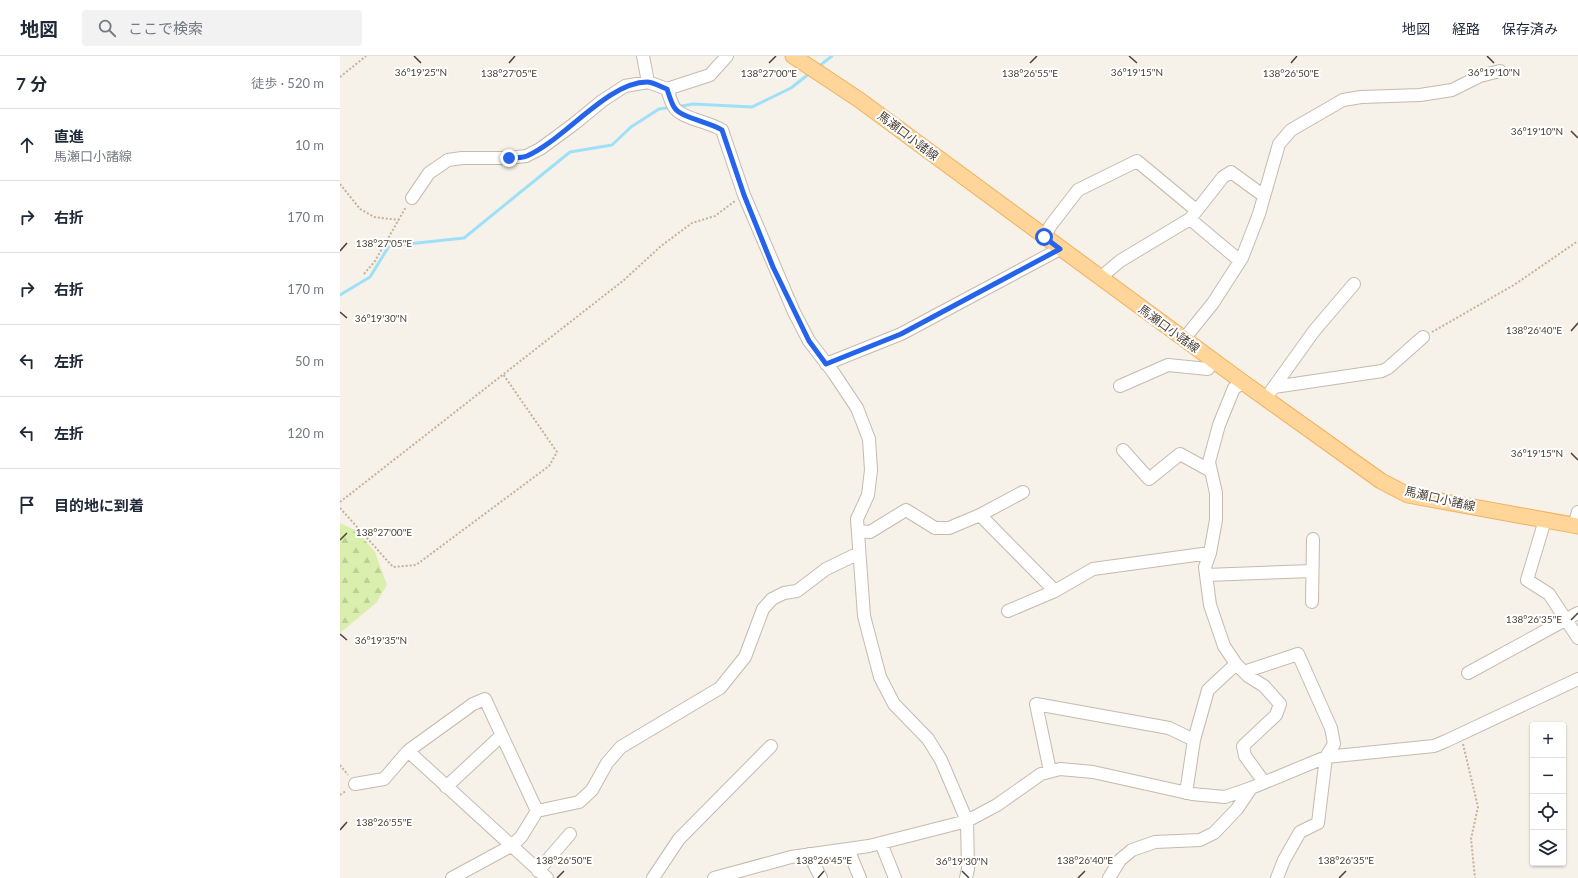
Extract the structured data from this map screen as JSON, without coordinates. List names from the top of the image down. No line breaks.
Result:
{"streets":{"main road":["馬瀬口小諸線"]},"page":{"header":"地図","search":"ここで検索","nav":["地図","経路","保存済み"],"heading":["7 分","徒歩 · 520 m"],"list":[["直進","馬瀬口小諸線","10 m"],["右折","170 m"],["右折","170 m"],["左折","50 m"],["左折","120 m"],"目的地に到着"],"map_buttons":["+","−"]},"coordinates":["36°19'25\"N","36°19'15\"N","36°19'10\"N","138°27'05\"E","138°27'00\"E","138°26'55\"E","138°26'50\"E","36°19'30\"N","138°26'40\"E","138°26'35\"E","36°19'35\"N","138°26'45\"E"]}
